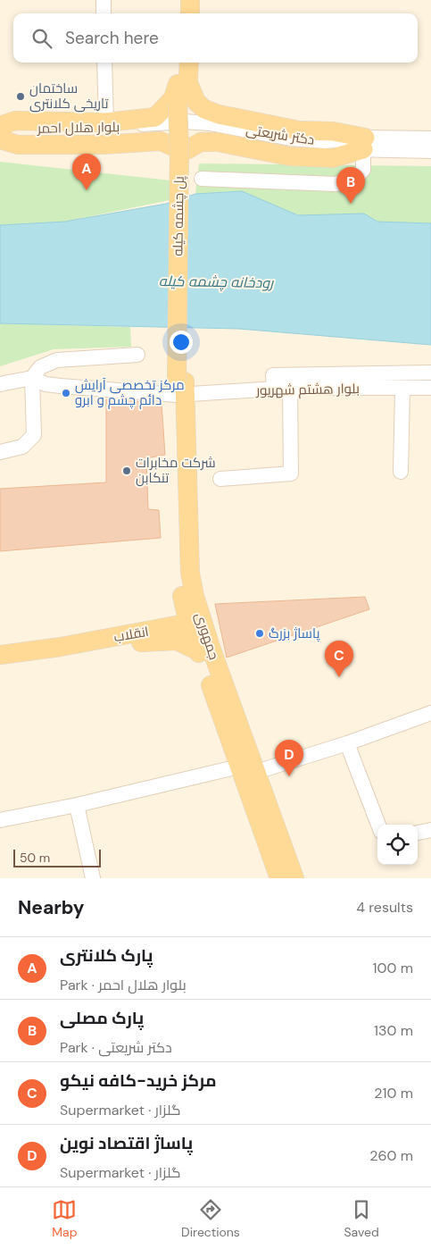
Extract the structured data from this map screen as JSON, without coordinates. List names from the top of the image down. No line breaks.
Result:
{"streets":{"main road":["پل چشمه کیله","انقلاب","جمهوری"],"street":["بلوار هلال احمر","دکتر شریعتی","بلوار هشتم شهریور"]},"crossings":[["بلوار هلال احمر","دکتر شریعتی"],["بلوار هلال احمر","پل چشمه کیله"],["دکتر شریعتی","پل چشمه کیله"],["پل چشمه کیله","بلوار هشتم شهریور"],["پل چشمه کیله","جمهوری"],["بلوار هشتم شهریور","جمهوری"],["انقلاب","جمهوری"]],"water":["رودخانه چشمه کیله"],"places":["ساختمان تاریخی کلانتری","مرکز تخصصی آرایش دائم چشم و ابرو","شرکت مخابرات تنکابن","پاساژ بزرگ"],"scale_bar":"50 m","page":{"search":"Search here","pins":["A","B","C","D"],"scale":"50 m","heading":["Nearby","4 results"],"list":[{"mark":"A","name":"پارک کلانتری","note":"Park · بلوار هلال احمر","value":"100 m"},{"mark":"B","name":"پارک مصلی","note":"Park · دکتر شریعتی","value":"130 m"},{"mark":"C","name":"مرکز خرید-کافه نیکو","note":"Supermarket · گلزار","value":"210 m"},{"mark":"D","name":"پاساژ اقتصاد نوین","note":"Supermarket · گلزار","value":"260 m"}],"nav":["Map","Directions","Saved"]}}
